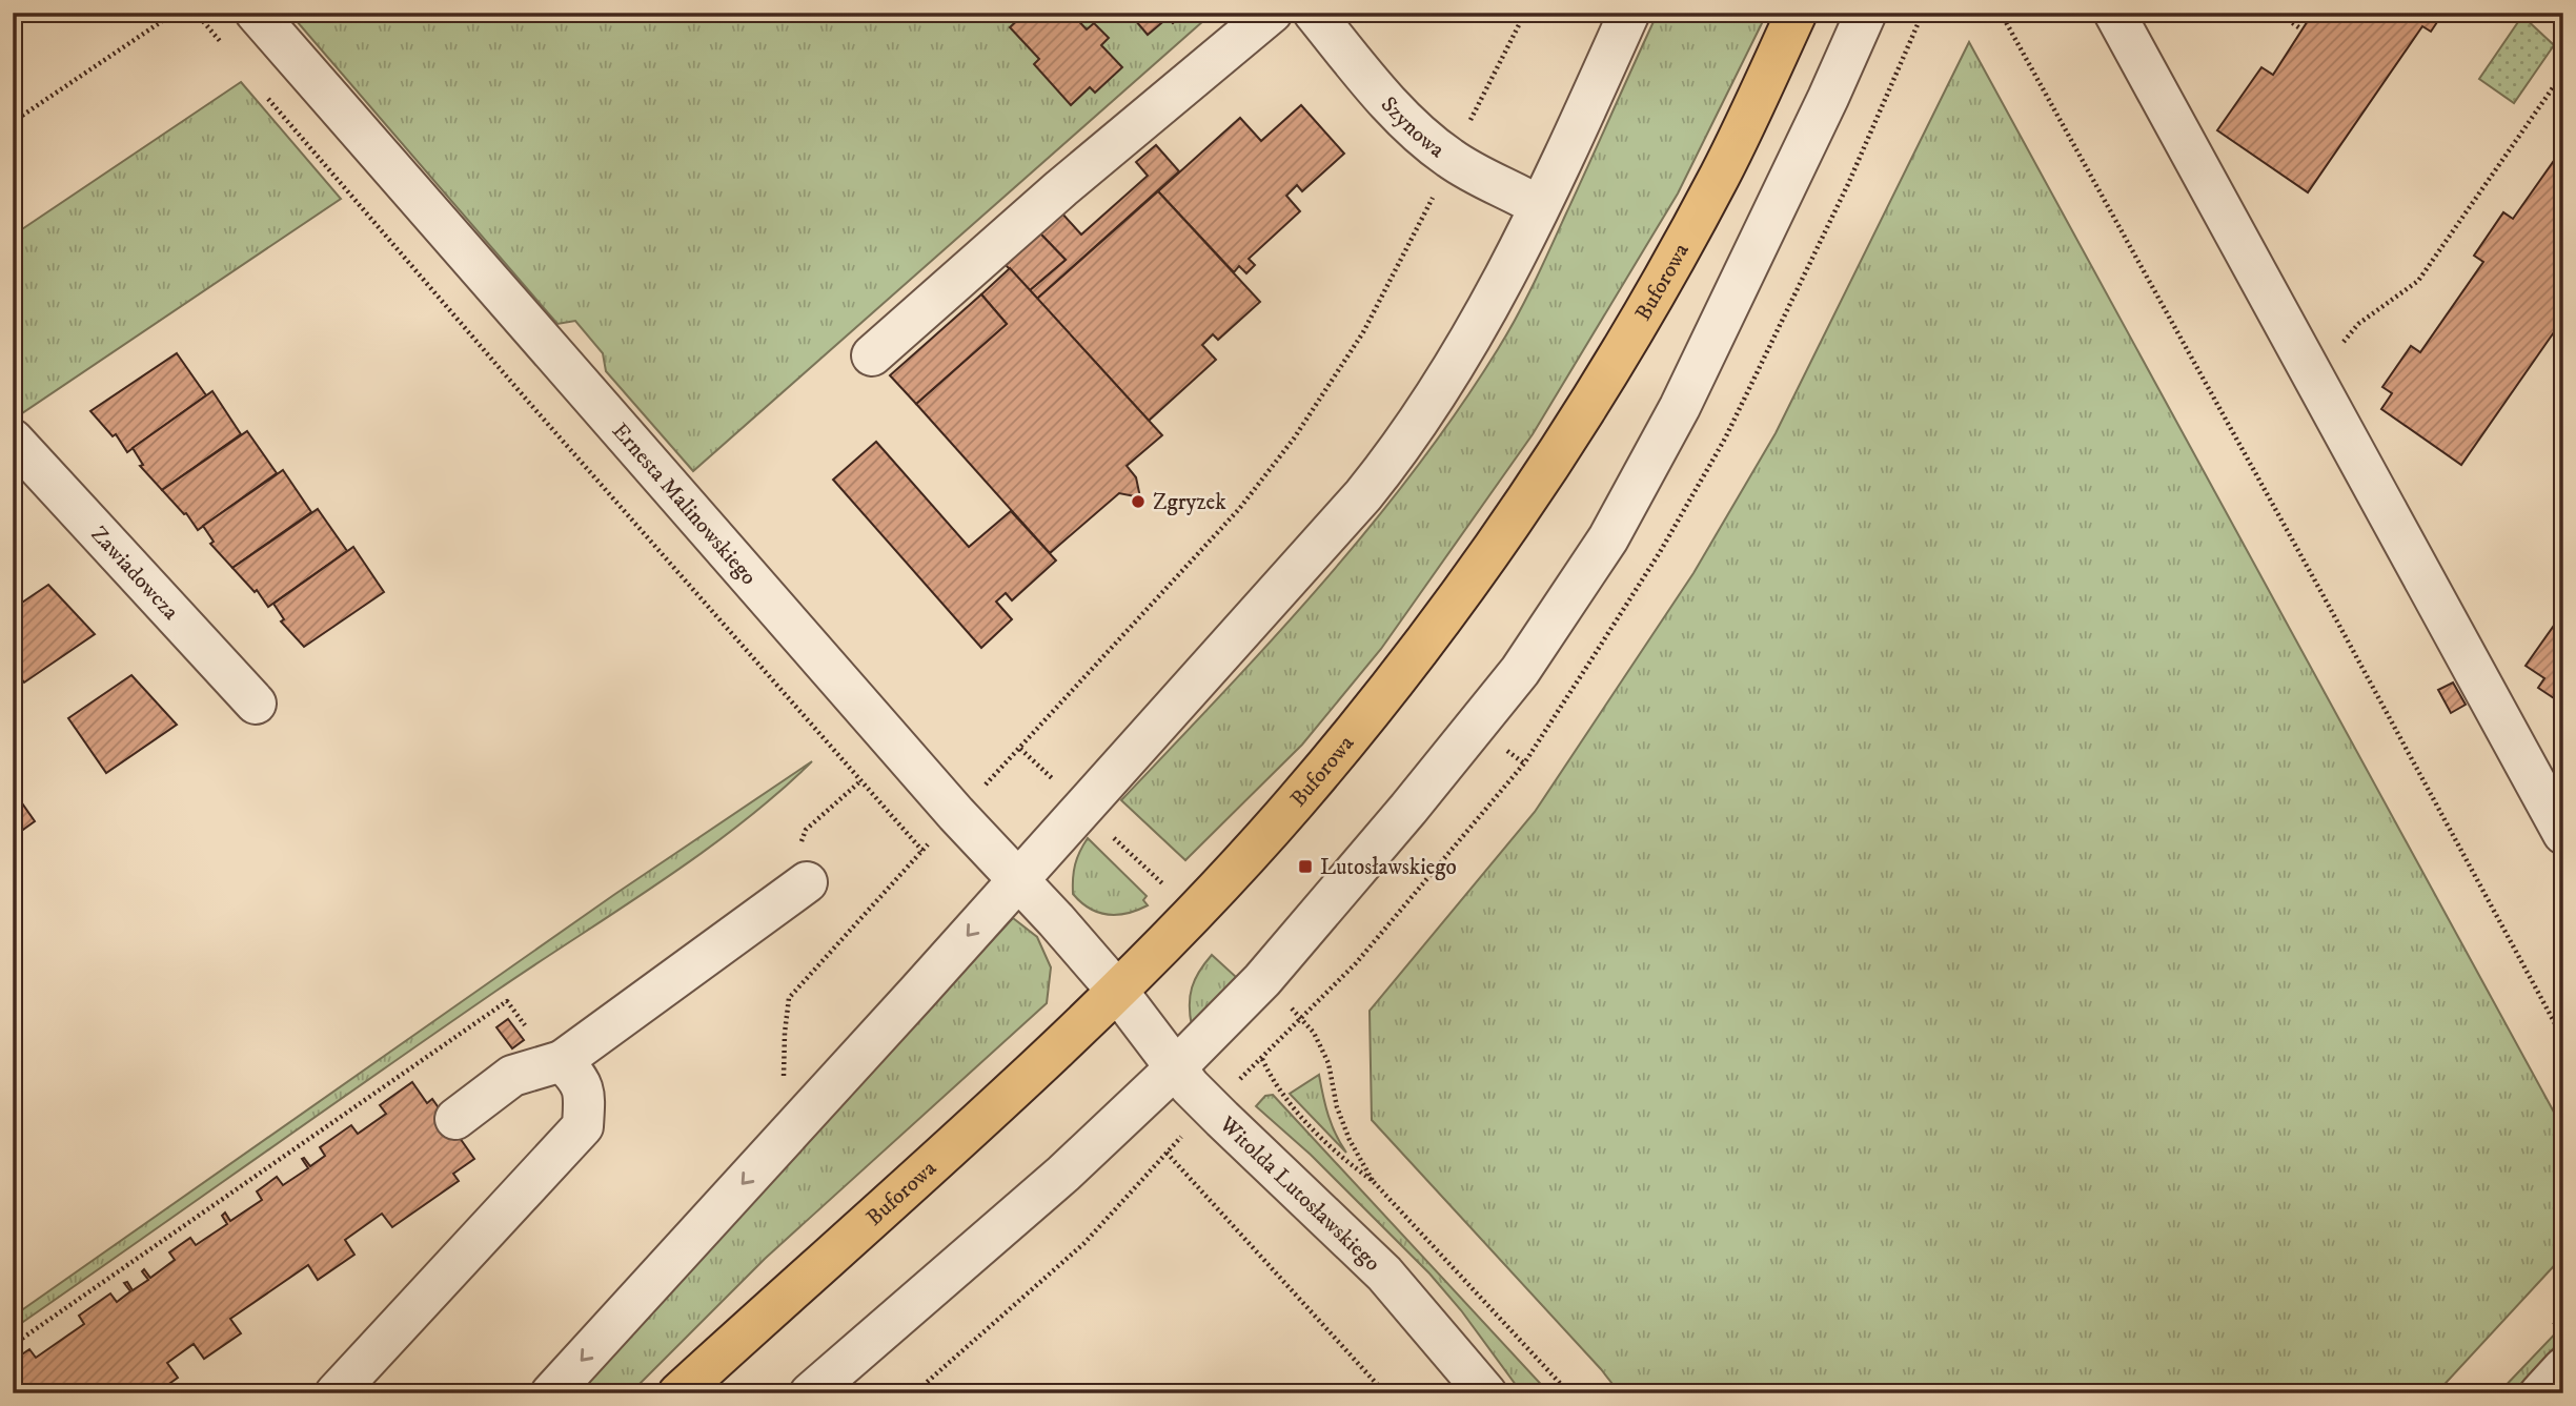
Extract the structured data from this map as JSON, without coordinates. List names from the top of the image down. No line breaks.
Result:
{"streets":{"main road":["Buforowa"],"street":["Szynowa","Ernesta Malinowskiego","Zawiadowcza","Witolda Lutosławskiego"]},"crossings":[["Buforowa","Ernesta Malinowskiego"],["Buforowa","Witolda Lutosławskiego"],["Ernesta Malinowskiego","Witolda Lutosławskiego"]],"places":{"other":["Zgryzek"],"transit":["Lutosławskiego"]}}
